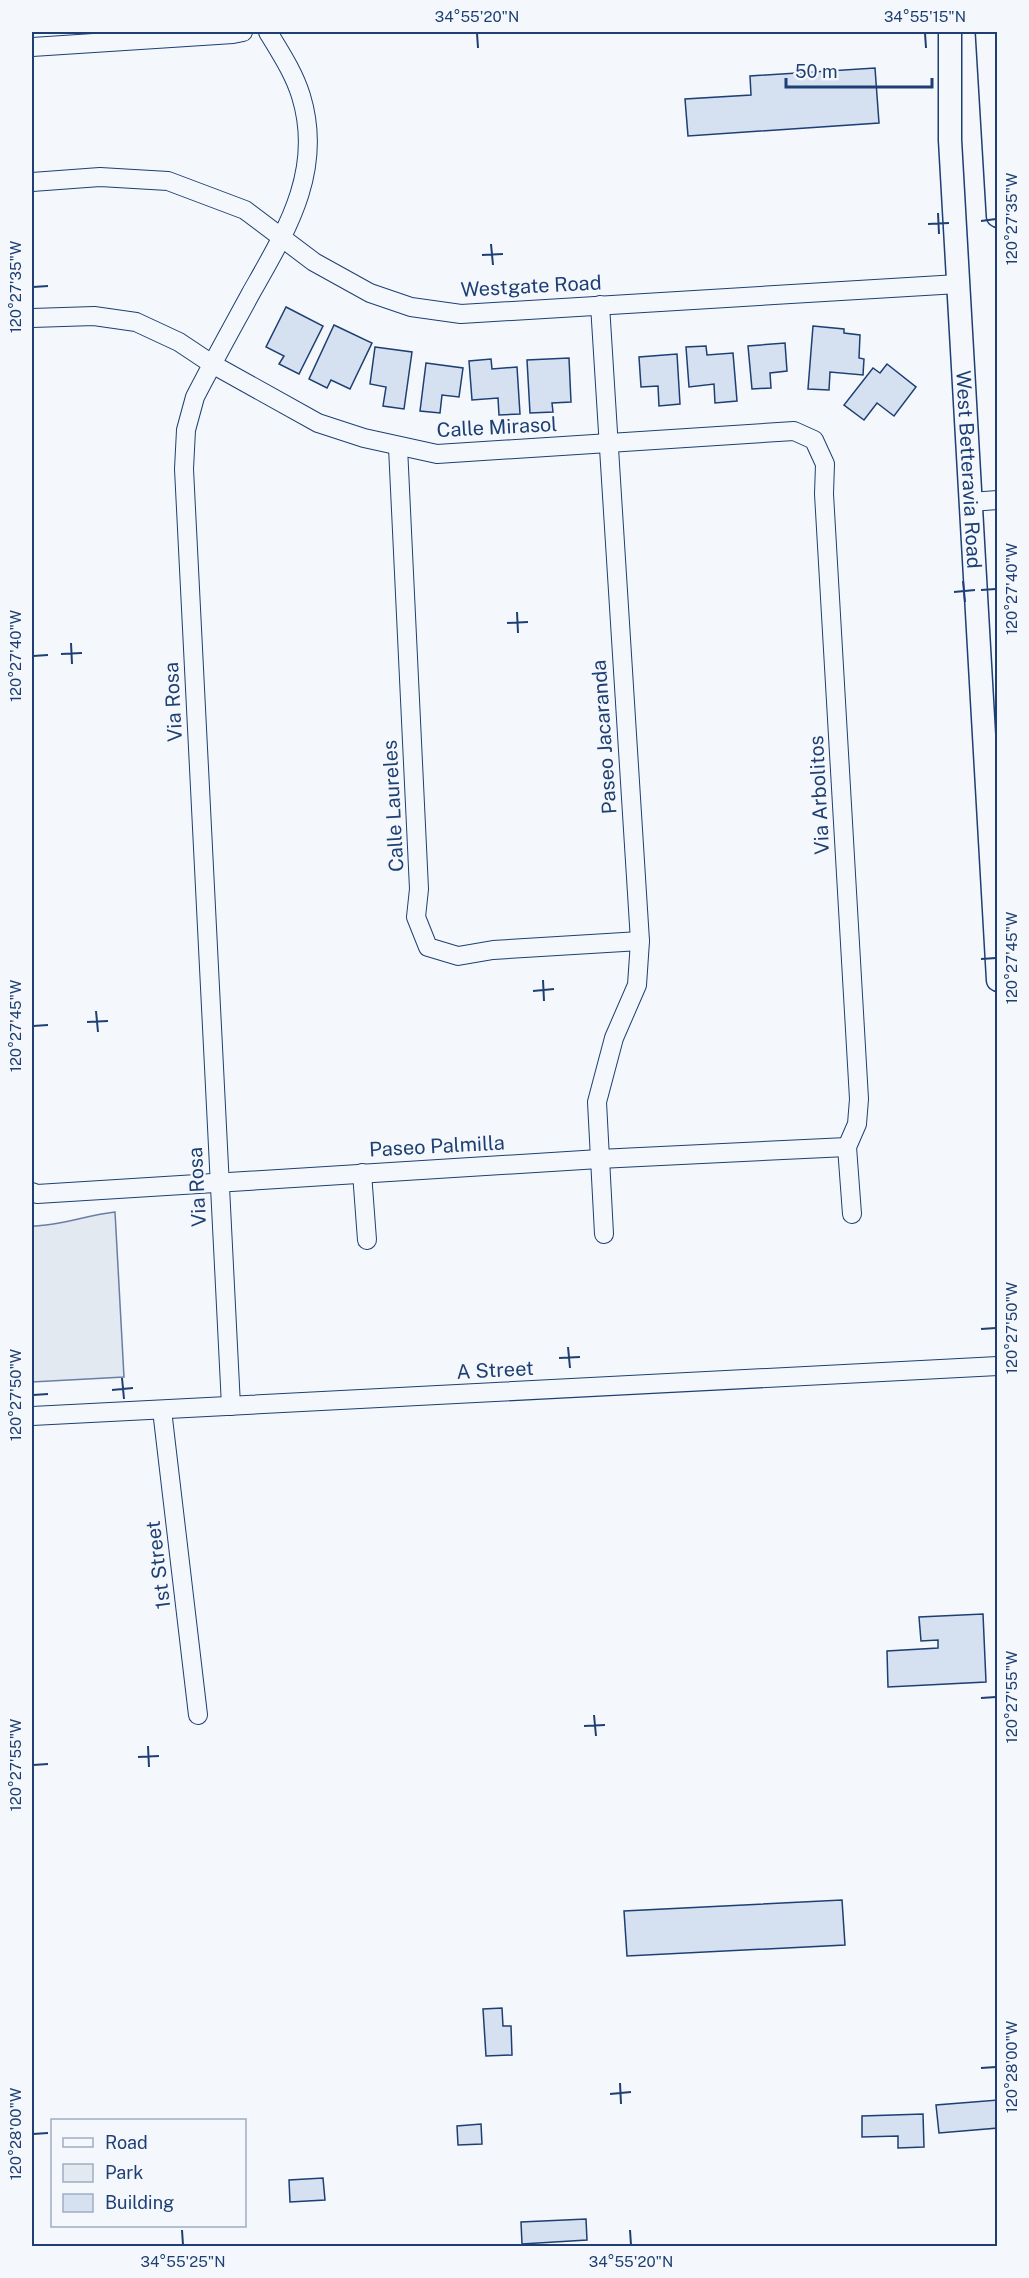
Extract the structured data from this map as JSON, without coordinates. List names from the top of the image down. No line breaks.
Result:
{"streets":{"street":["Westgate Road","Calle Mirasol","West Betteravia Road","Via Rosa","Paseo Jacaranda","Via Arbolitos","Calle Laureles","Paseo Palmilla","A Street","1st Street"]},"crossings":[["Westgate Road","West Betteravia Road"],["Westgate Road","Via Rosa"],["Westgate Road","Paseo Jacaranda"],["Calle Mirasol","Via Rosa"],["Calle Mirasol","Paseo Jacaranda"],["Calle Mirasol","Via Arbolitos"],["Calle Mirasol","Calle Laureles"],["Via Rosa","Paseo Palmilla"],["Via Rosa","A Street"],["Paseo Jacaranda","Calle Laureles"],["Paseo Jacaranda","Paseo Palmilla"],["Via Arbolitos","Paseo Palmilla"],["A Street","1st Street"]],"legend":["Road","Park","Building"],"scale_bar":"50 m","coordinates":["34°55'20\"N","34°55'15\"N","120°27'35\"W","120°27'40\"W","120°27'45\"W","120°27'50\"W","120°27'55\"W","120°28'00\"W","34°55'25\"N"]}
